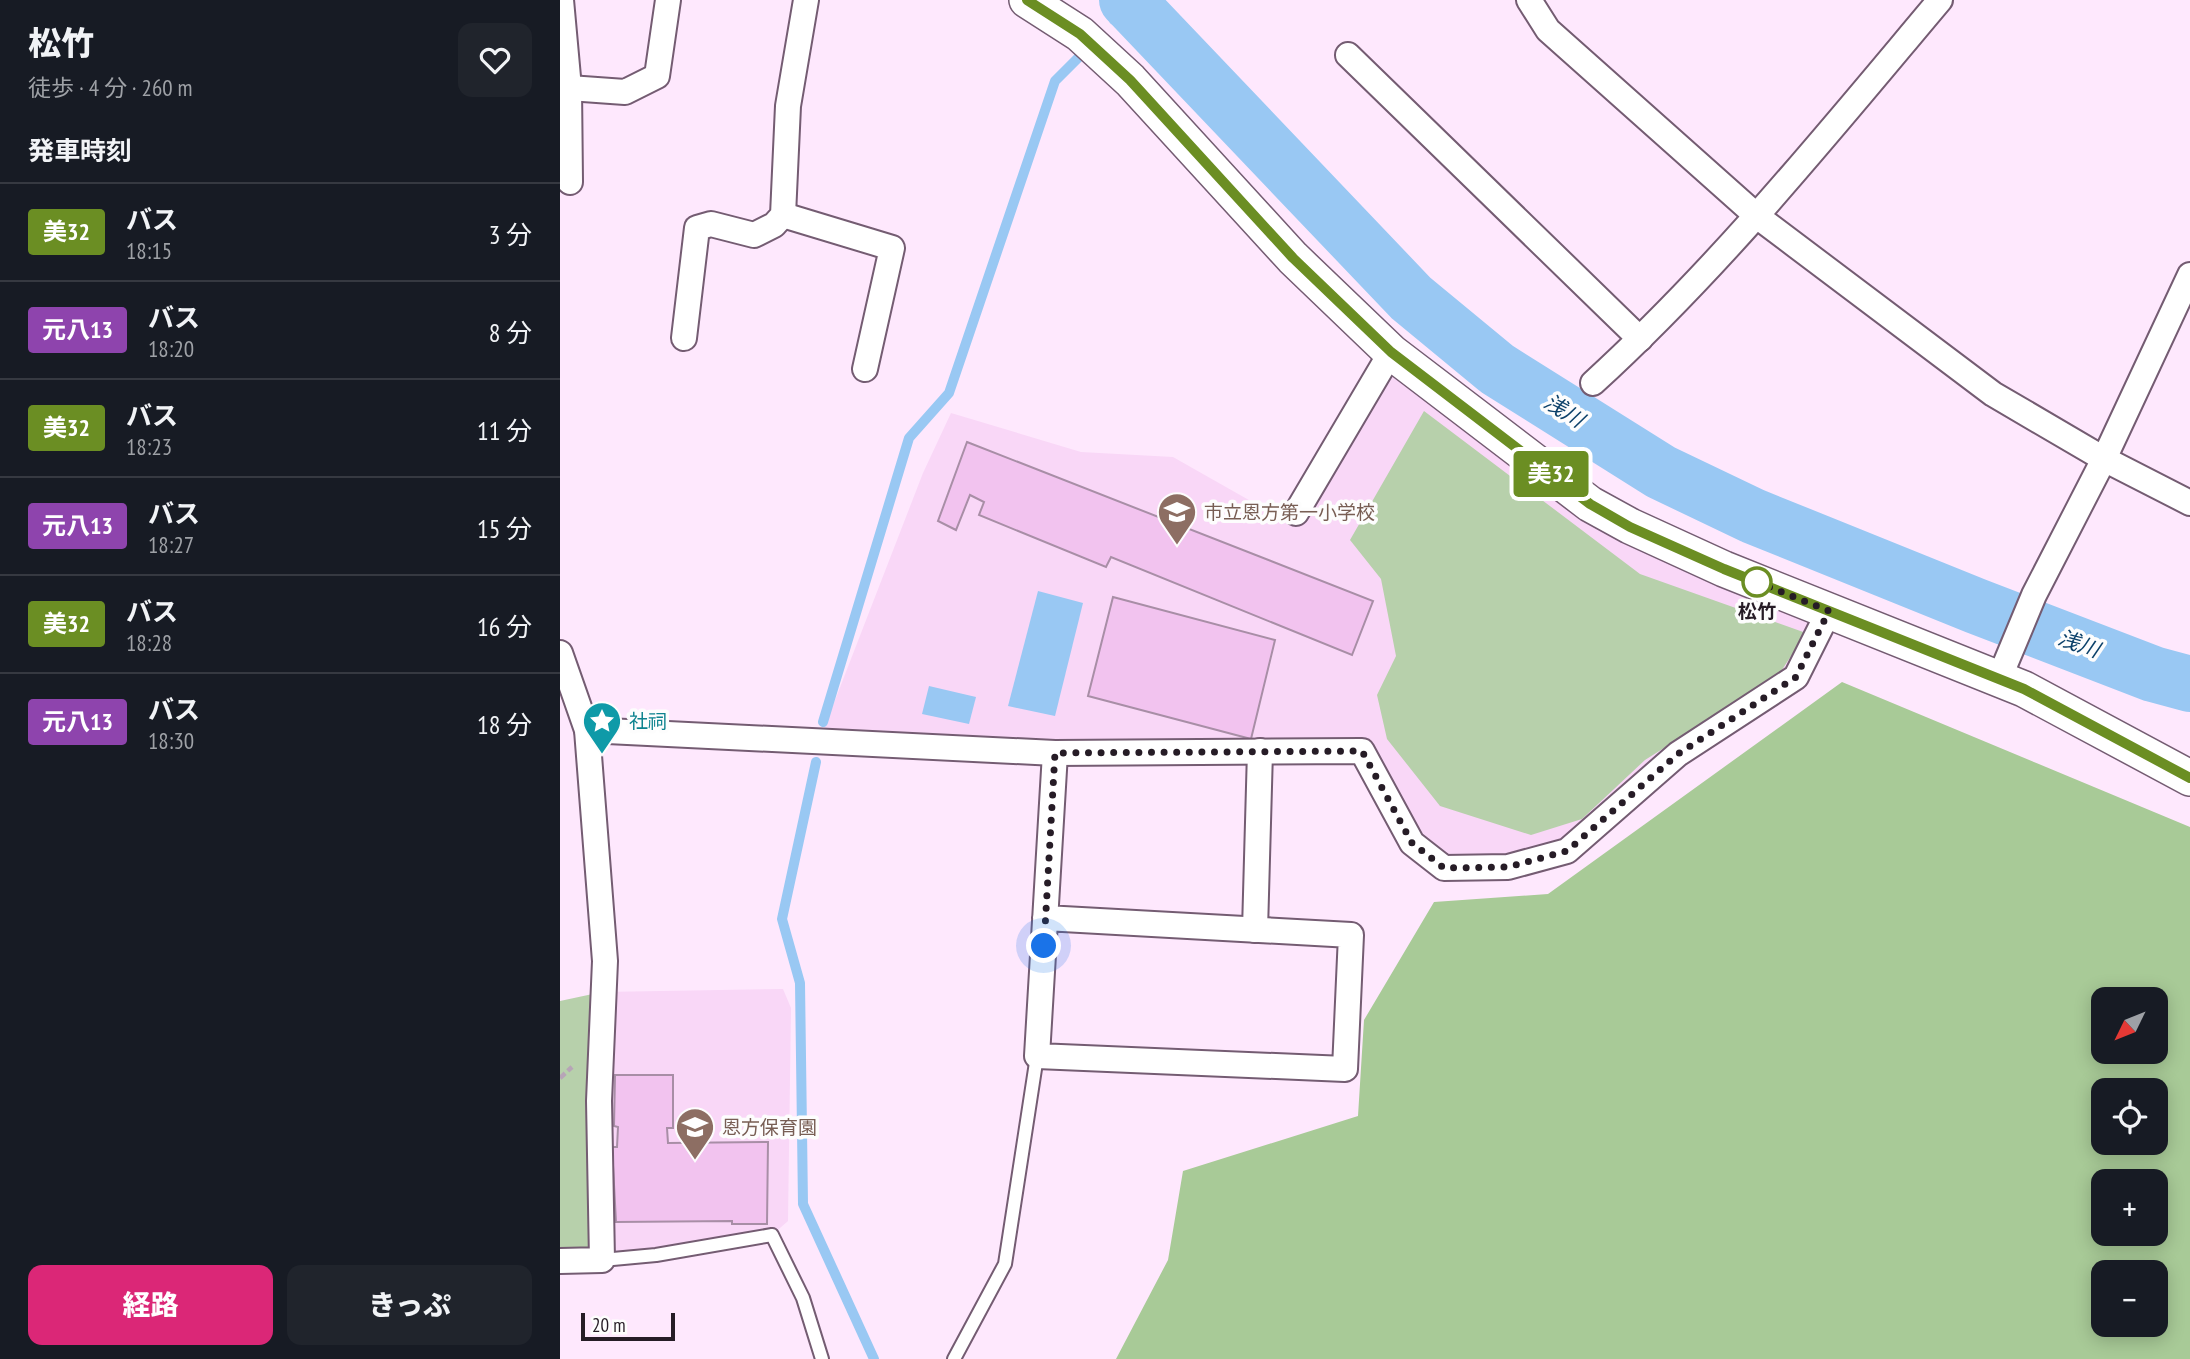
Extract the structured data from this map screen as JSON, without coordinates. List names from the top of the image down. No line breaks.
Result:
{"water":["浅川"],"places":{"school or university":["市立恩方第一小学校","恩方保育園"],"other":["松竹"],"place":["社祠"]},"lines":["bus line 美32"],"scale_bar":"20 m","north":"bottom left","page":{"heading":[["松竹","徒歩 · 4 分 · 260 m"],"発車時刻"],"on_map":"美32","list":[{"mark":"美32","name":"バス","note":"18:15","value":"3 分"},{"mark":"元八13","name":"バス","note":"18:20","value":"8 分"},{"mark":"美32","name":"バス","note":"18:23","value":"11 分"},{"mark":"元八13","name":"バス","note":"18:27","value":"15 分"},{"mark":"美32","name":"バス","note":"18:28","value":"16 分"},{"mark":"元八13","name":"バス","note":"18:30","value":"18 分"}],"map_buttons":["+","−"],"buttons":["経路","きっぷ"],"scale":"20 m"}}
